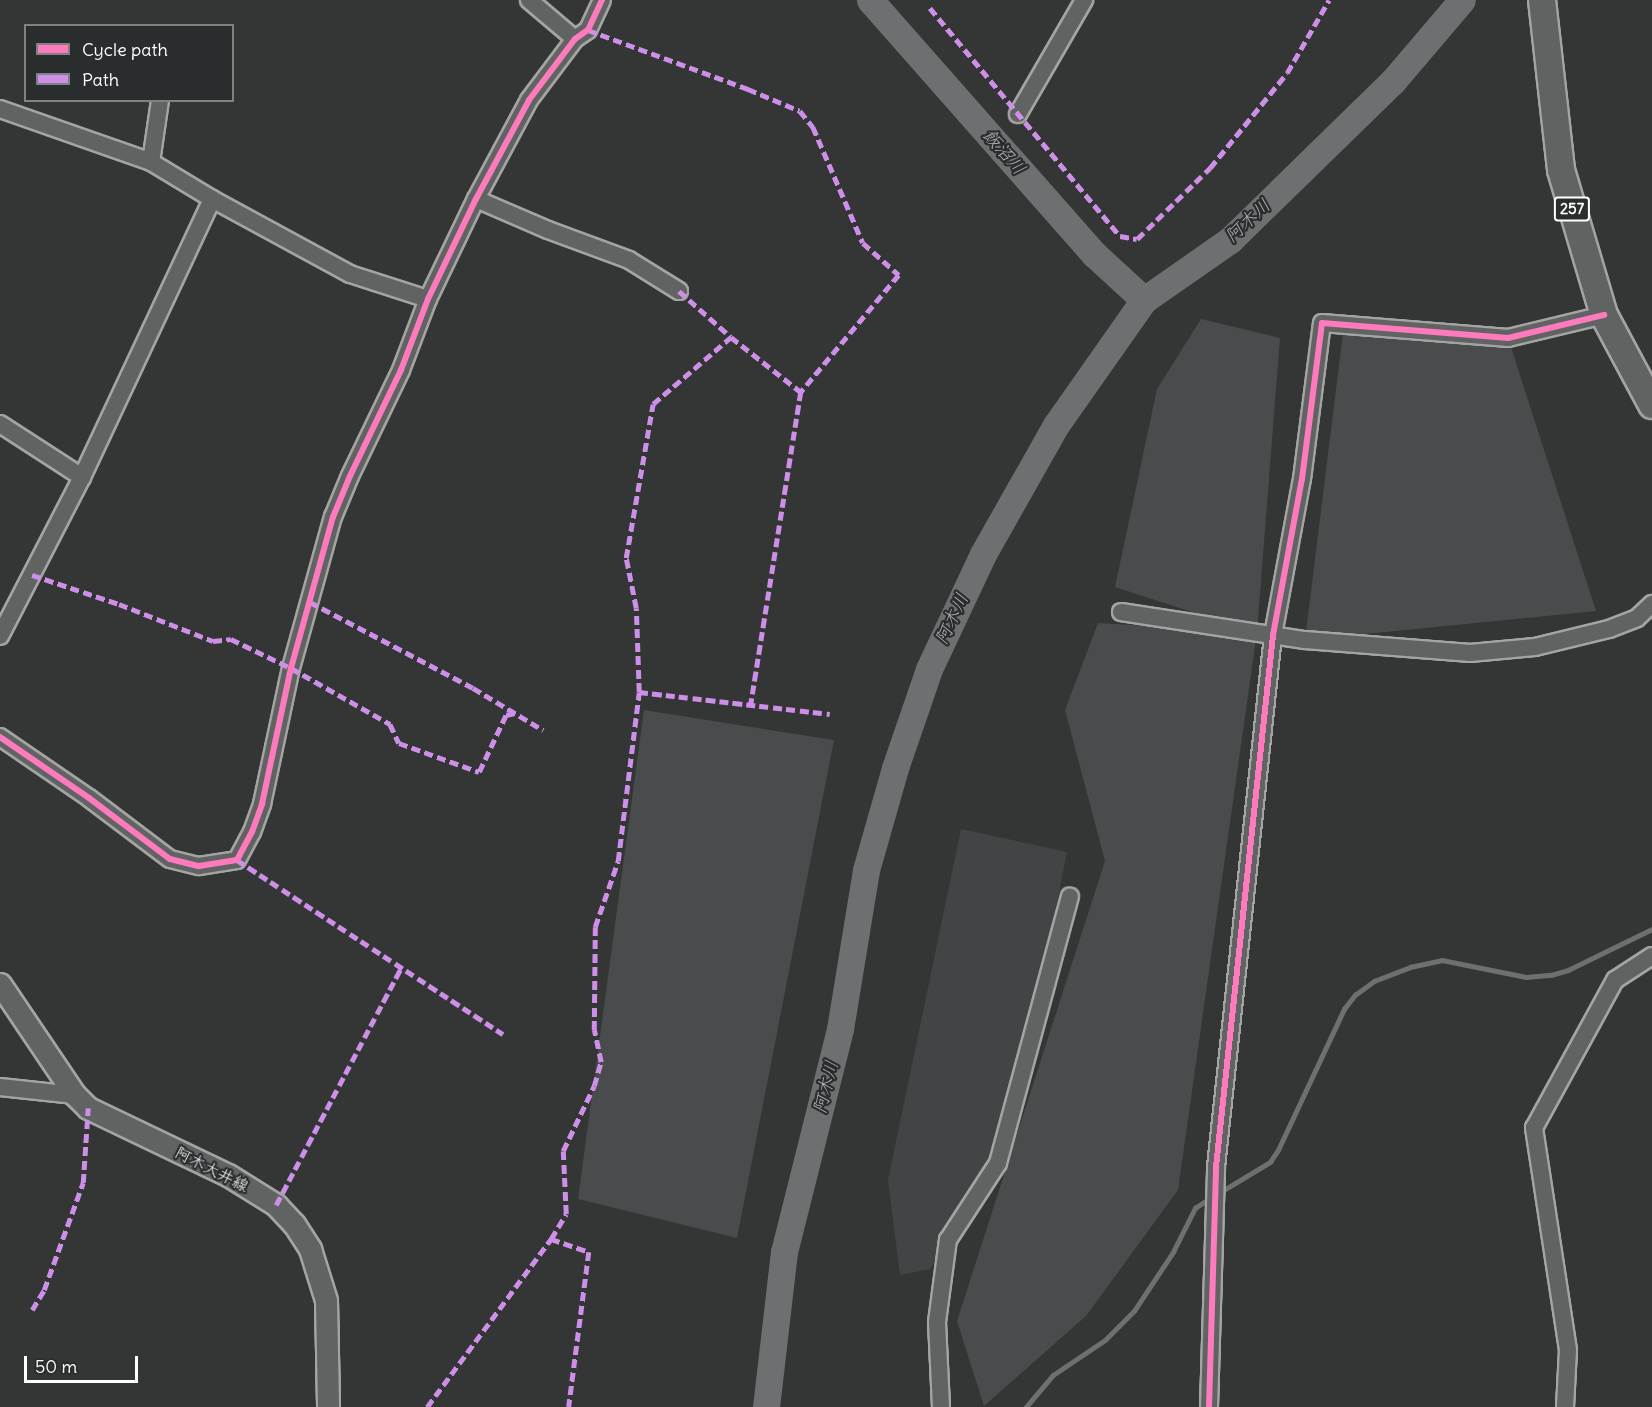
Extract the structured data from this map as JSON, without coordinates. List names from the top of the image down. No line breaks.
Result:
{"streets":{"highway":["257"],"main road":["阿木大井線"]},"water":["飯沼川","阿木川"],"legend":["Cycle path","Path"],"scale_bar":"50 m"}
